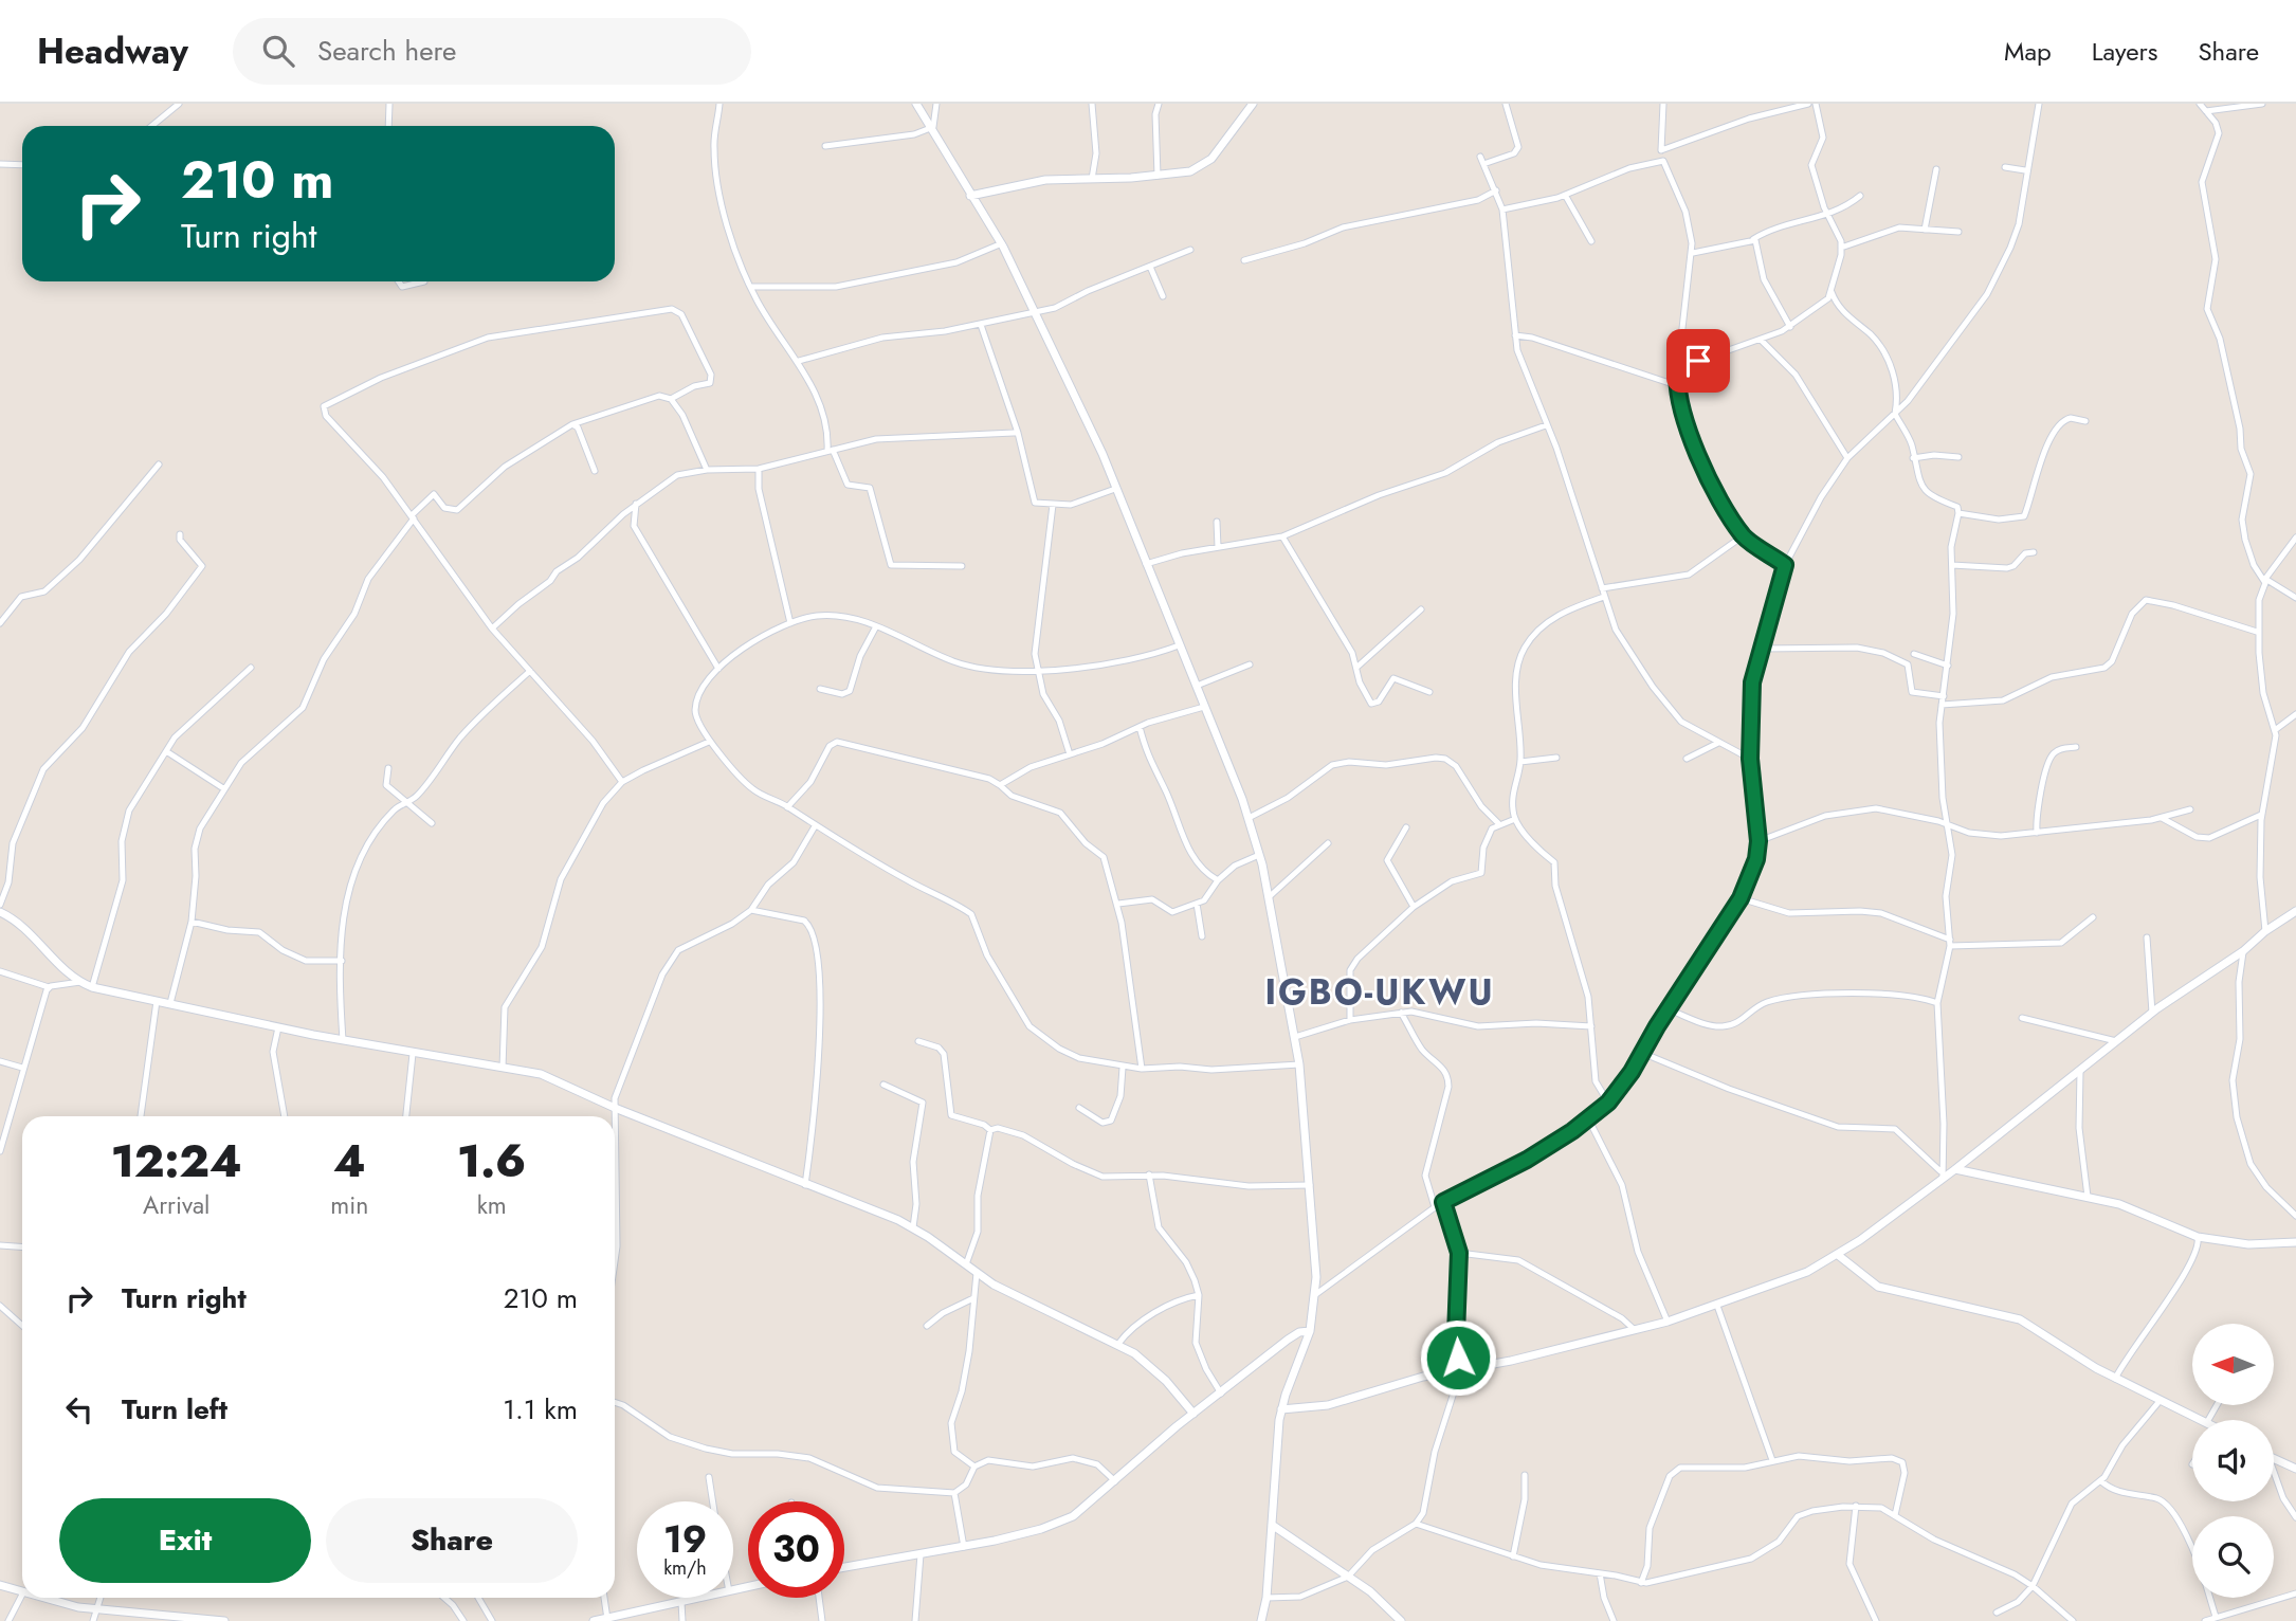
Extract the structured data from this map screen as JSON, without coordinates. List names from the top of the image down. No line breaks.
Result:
{"districts":["IGBO-UKWU"],"north":"left","page":{"header":"Headway","search":"Search here","nav":["Map","Layers","Share"],"turn":["210 m","Turn right"],"eta":["12:24","Arrival","4","min","1.6","km"],"list":[{"name":"Turn right","value":"210 m"},{"name":"Turn left","value":"1.1 km"}],"buttons":["Exit","Share"],"speed":"19 km/h","limit":"30"}}
